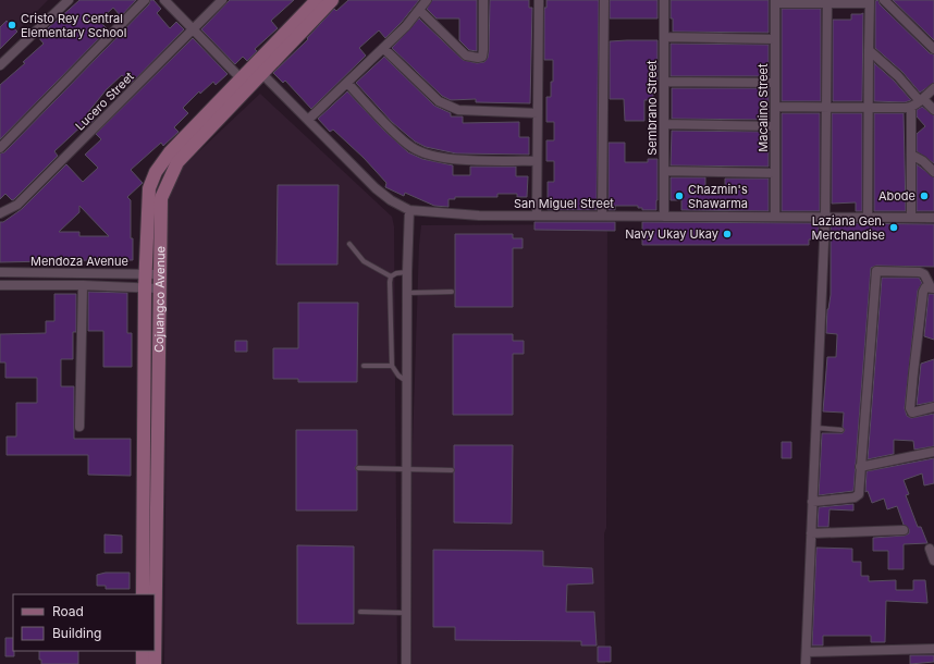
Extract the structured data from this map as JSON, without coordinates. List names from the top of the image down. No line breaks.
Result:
{"streets":{"main road":["Cojuangco Avenue"],"street":["Lucero Street","Sembrano Street","Macalino Street","San Miguel Street","Mendoza Avenue"]},"crossings":[["Sembrano Street","San Miguel Street"],["Macalino Street","San Miguel Street"],["San Miguel Street","Cojuangco Avenue"],["Mendoza Avenue","Cojuangco Avenue"]],"places":["Cristo Rey Central Elementary School","Chazmin's Shawarma","Abode","Laziana Gen. Merchandise","Navy Ukay Ukay"],"legend":["Road","Building"]}
